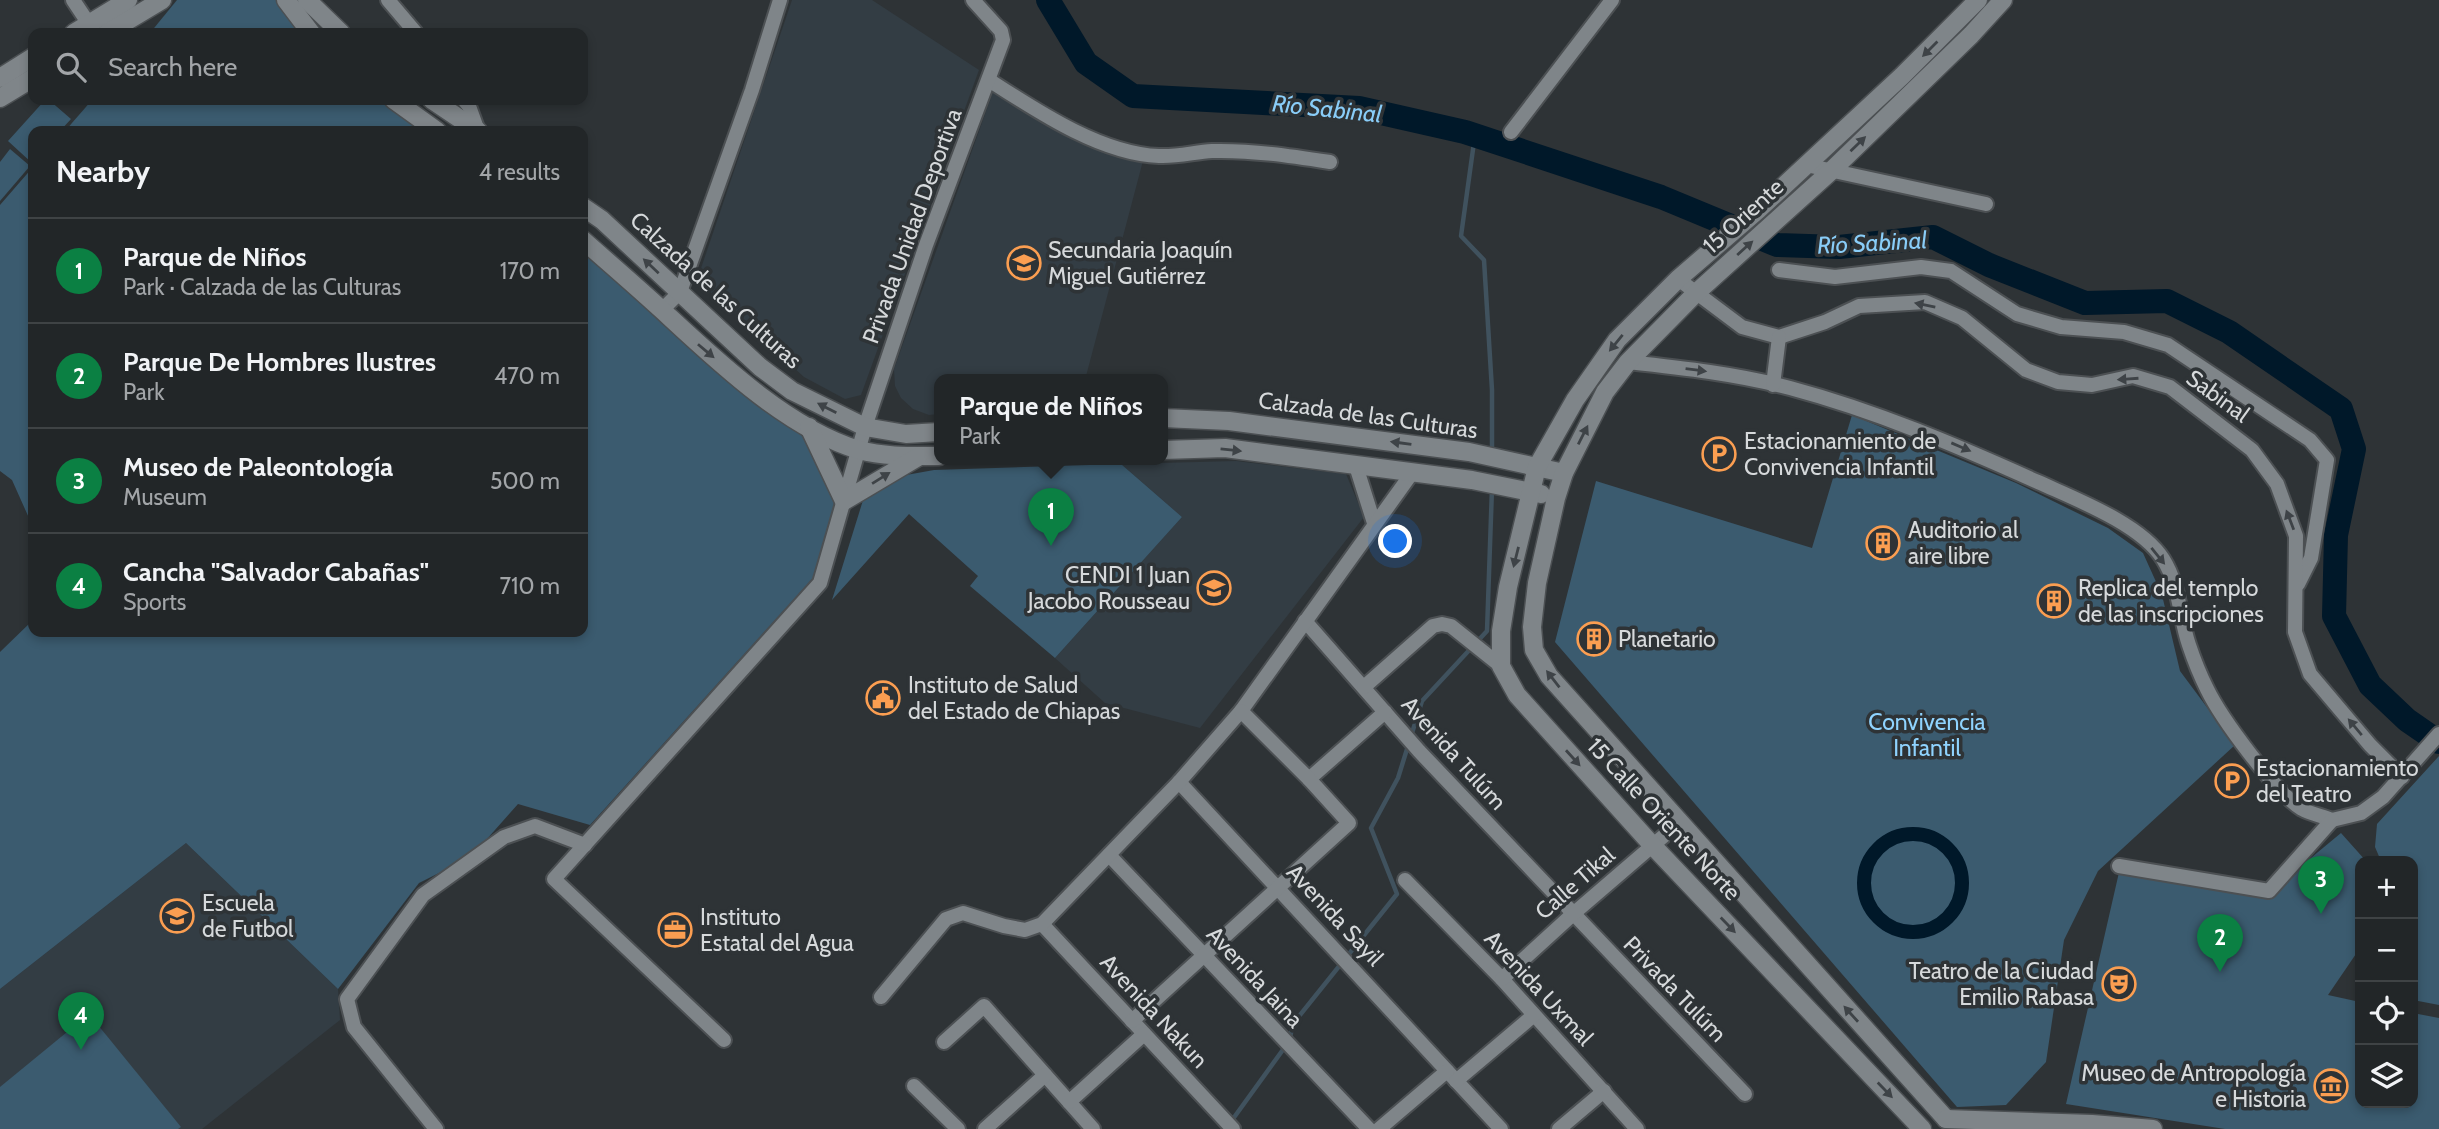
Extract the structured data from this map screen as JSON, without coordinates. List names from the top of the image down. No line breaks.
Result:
{"streets":{"main road":["15 Oriente","Calzada de las Culturas","15 Calle Oriente Norte"],"street":["Privada Unidad Deportiva","Sabinal","Avenida Tulúm","Calle Tikal","Avenida Sayil","Avenida Jaina","Avenida Uxmal","Privada Tulúm","Avenida Nakun"]},"crossings":[["15 Oriente","Calzada de las Culturas"],["15 Oriente","15 Calle Oriente Norte"],["Privada Unidad Deportiva","Calzada de las Culturas"],["Avenida Tulúm","Calle Tikal"],["Avenida Tulúm","Privada Tulúm"],["15 Calle Oriente Norte","Calle Tikal"],["Calle Tikal","Avenida Uxmal"],["Calle Tikal","Privada Tulúm"]],"water":["Río Sabinal"],"parks":["Convivencia Infantil"],"places":{"school or university":["Secundaria Joaquín Miguel Gutiérrez","CENDI 1 Juan Jacobo Rousseau","Escuela de Futbol"],"parking":["Estacionamiento de Convivencia Infantil","Estacionamiento del Teatro"],"building":["Auditorio al aire libre","Replica del templo de las inscripciones","Planetario"],"public building":["Instituto de Salud del Estado de Chiapas"],"office":["Instituto Estatal del Agua"],"theatre":["Teatro de la Ciudad Emilio Rabasa"],"museum":["Museo de Antropología e Historia"]},"page":{"search":"Search here","heading":["Nearby","4 results"],"list":[{"mark":"1","name":"Parque de Niños","note":"Park · Calzada de las Culturas","value":"170 m"},{"mark":"2","name":"Parque De Hombres Ilustres","note":"Park","value":"470 m"},{"mark":"3","name":"Museo de Paleontología","note":"Museum","value":"500 m"},{"mark":"4","name":"Cancha \"Salvador Cabañas\"","note":"Sports","value":"710 m"}],"popup":["Parque de Niños","Park"],"pins":["1","3","2","4"],"map_buttons":["+","−"]}}
